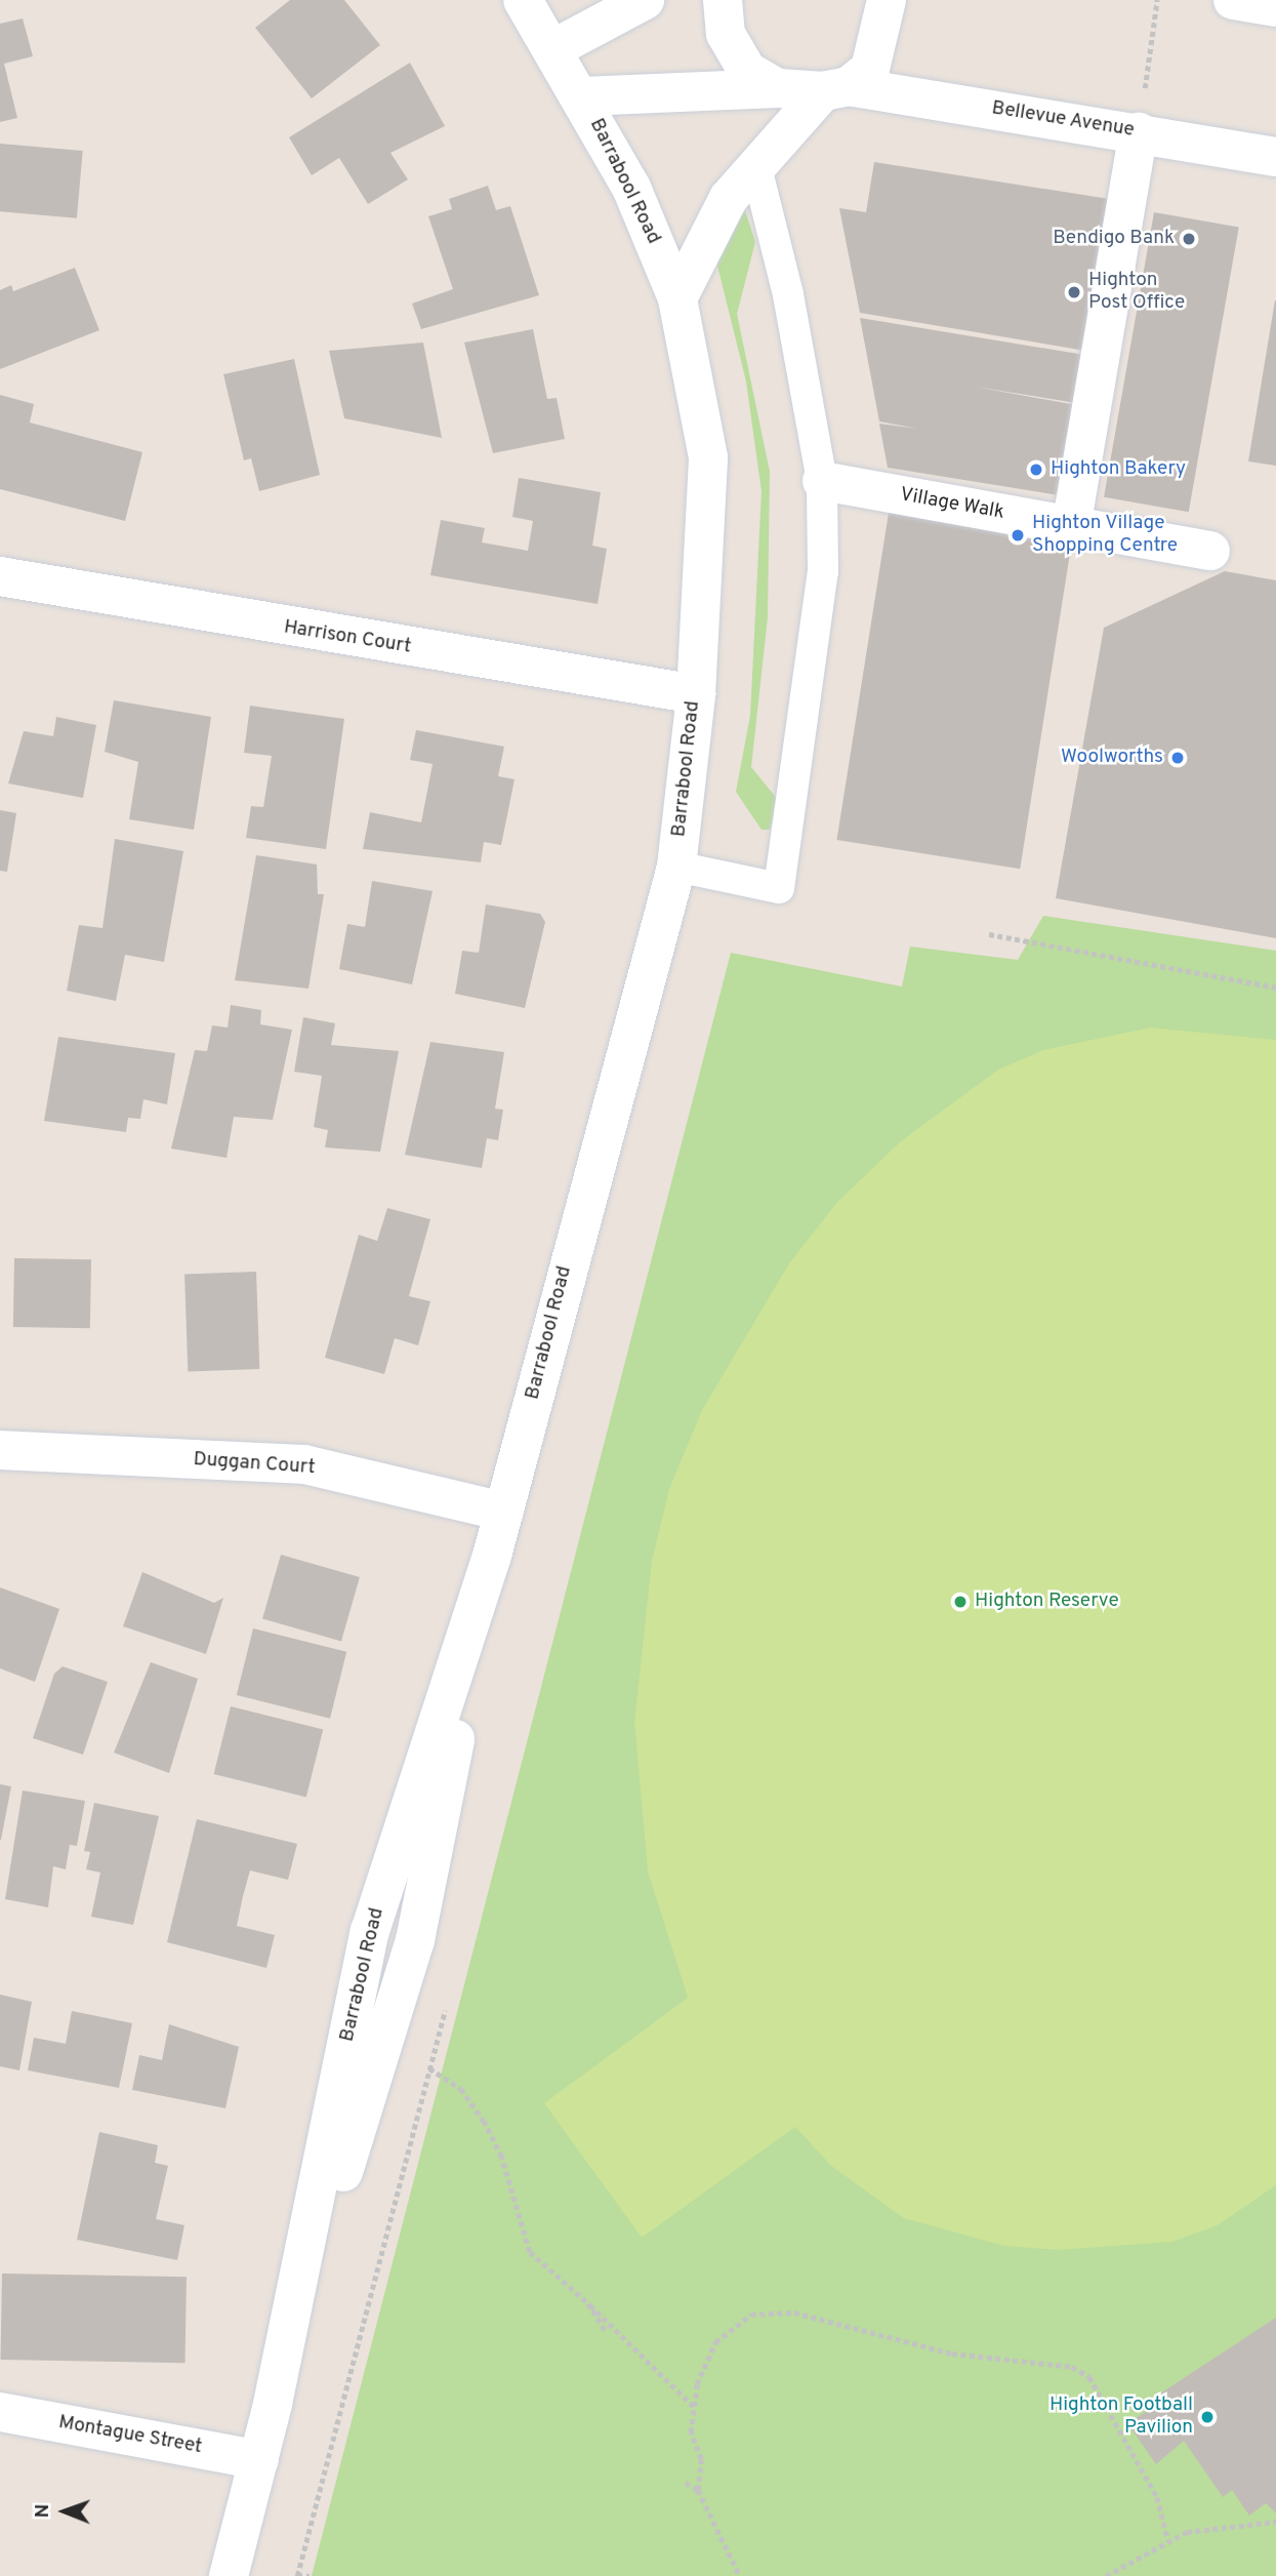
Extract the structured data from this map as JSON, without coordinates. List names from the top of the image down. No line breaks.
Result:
{"streets":{"street":["Bellevue Avenue","Barrabool Road","Village Walk","Harrison Court","Duggan Court","Montague Street"]},"crossings":[["Bellevue Avenue","Barrabool Road"],["Barrabool Road","Harrison Court"],["Barrabool Road","Duggan Court"],["Barrabool Road","Montague Street"]],"places":["Bendigo Bank","Highton Post Office","Highton Bakery","Highton Village Shopping Centre","Woolworths","Highton Reserve","Highton Football Pavilion"],"north":"left"}
